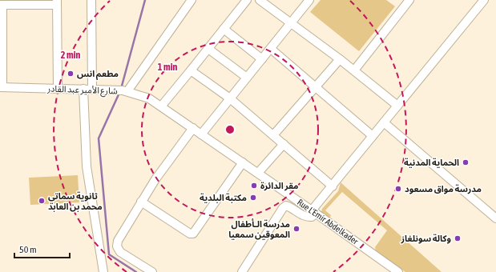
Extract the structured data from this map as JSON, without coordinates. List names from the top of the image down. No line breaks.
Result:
{"streets":{"street":["شارع الأمير عبد القادر","Rue L'Emir Abdelkader"]},"crossings":[["شارع الأمير عبد القادر","Rue L'Emir Abdelkader"]],"places":["مطعم انس","الحماية المدنية","مقر الدائرة","مدرسة مواق مسعود","مكتبة البلدية","ثانوية سماتي محمد بن العابد","مدرسة الـأطفال المعوقين سمعيا","وكالة سونلغاز"],"scale_bar":"50 m","rings":["2 min","1 min"]}
